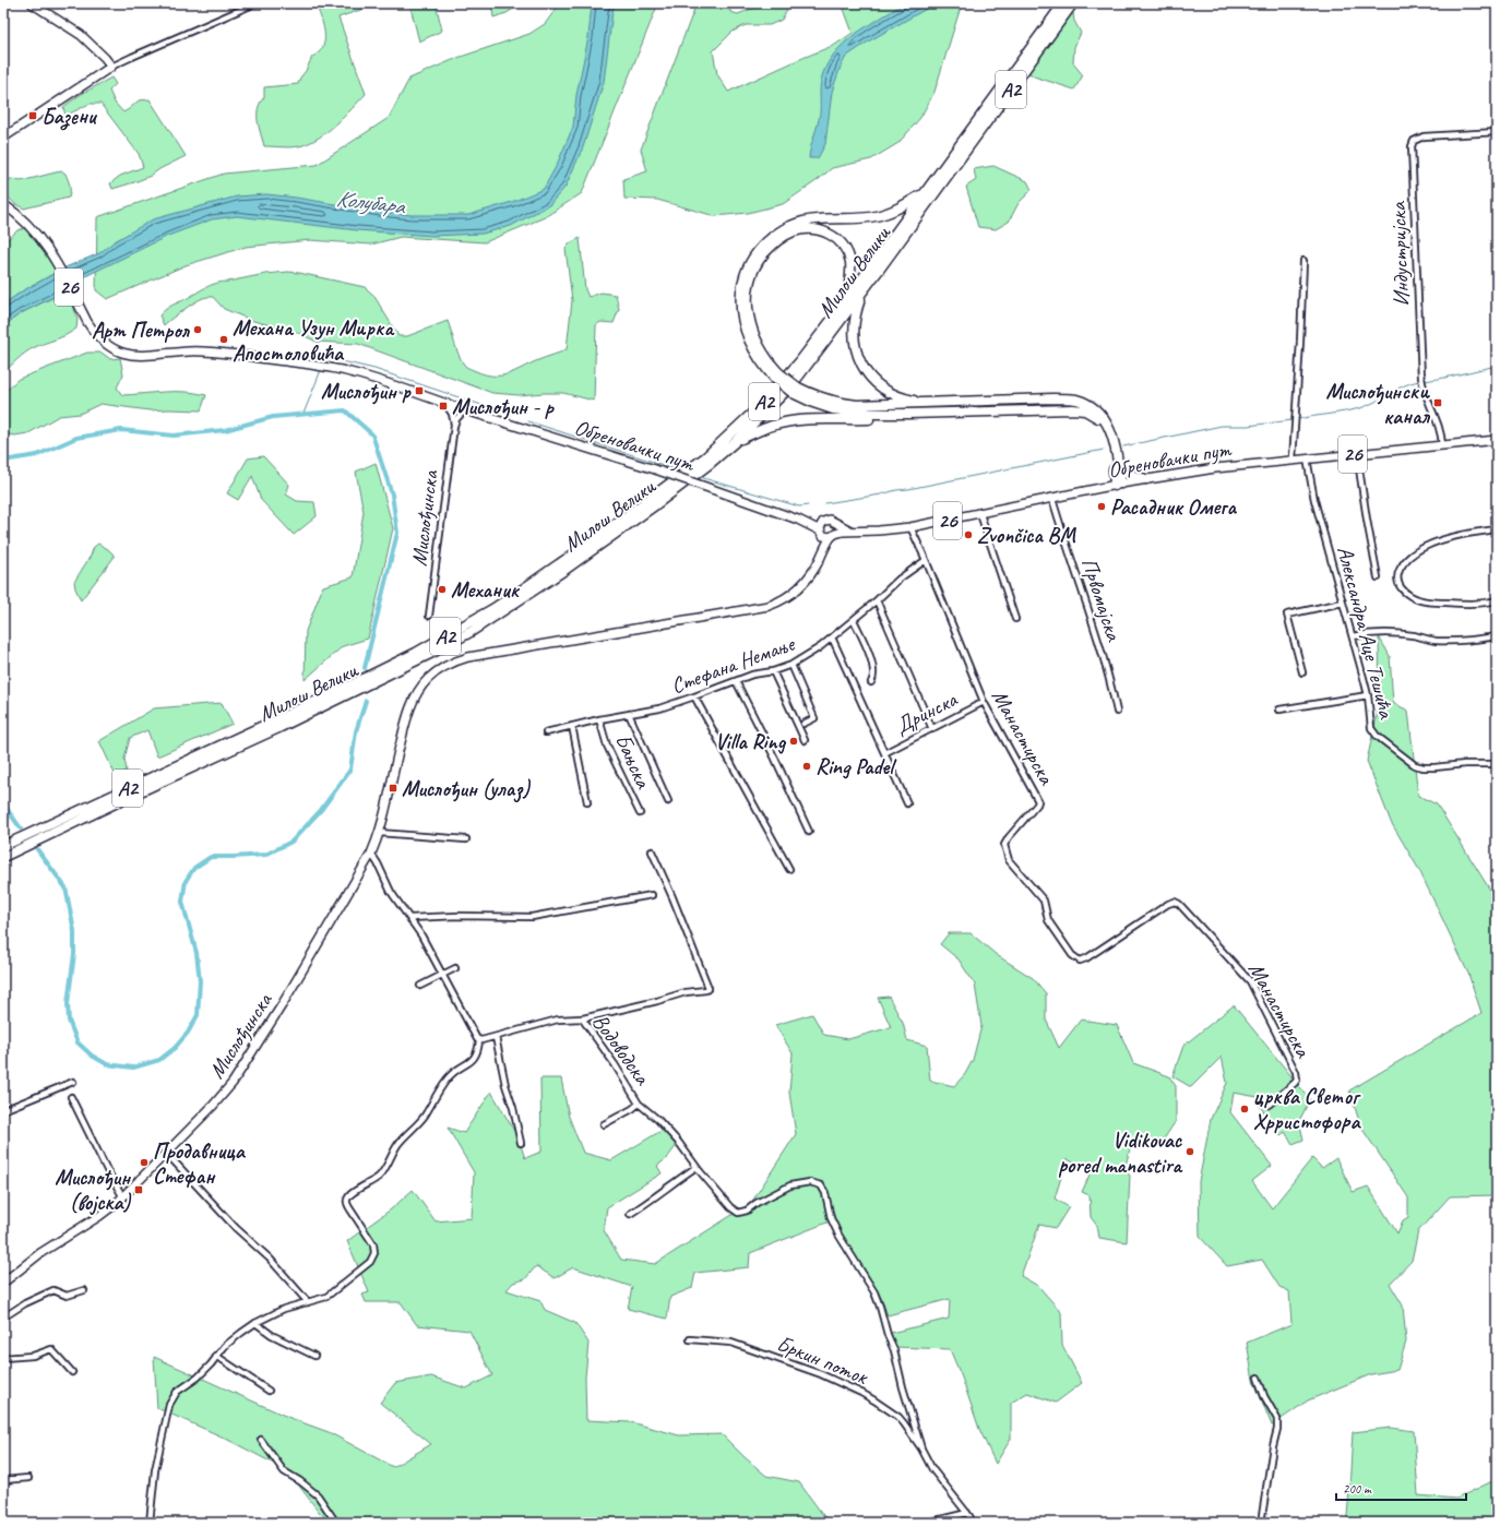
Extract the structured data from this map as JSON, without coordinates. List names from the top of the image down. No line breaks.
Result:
{"streets":{"highway":["A2","Милош Велики"],"main road":["26","Обреновачки пут","Мислођинска"],"street":["Индустријска","Првомајска","Александра Аце Тешића","Стефана Немање","Дринска","Манастирска","Бањска","Водоводска","Бркин поток"]},"crossings":[["Индустријска","Обреновачки пут"],["26","Обреновачки пут"],["26","Мислођинска"],["Обреновачки пут","Мислођинска"],["Обреновачки пут","Првомајска"],["Обреновачки пут","Александра Аце Тешића"],["Обреновачки пут","Манастирска"],["Стефана Немање","Манастирска"],["Стефана Немање","Бањска"],["Дринска","Манастирска"],["Водоводска","Бркин поток"]],"water":["Колубара"],"places":{"transit":["Базени","Мислођин р","Мислођински канал","Мислођин - р","Мислођин (улаз)","Мислођин (војска)"],"other":["Арт Петрол","Механа Узун Мирка Апостоловића","Расадник Омега","Zvončica BM","Механик","Villa Ring","Ring Padel","црква Светог Хрристофора","Vidikovac pored manastira","Продавница Стефан"]},"scale_bar":"200 m"}
